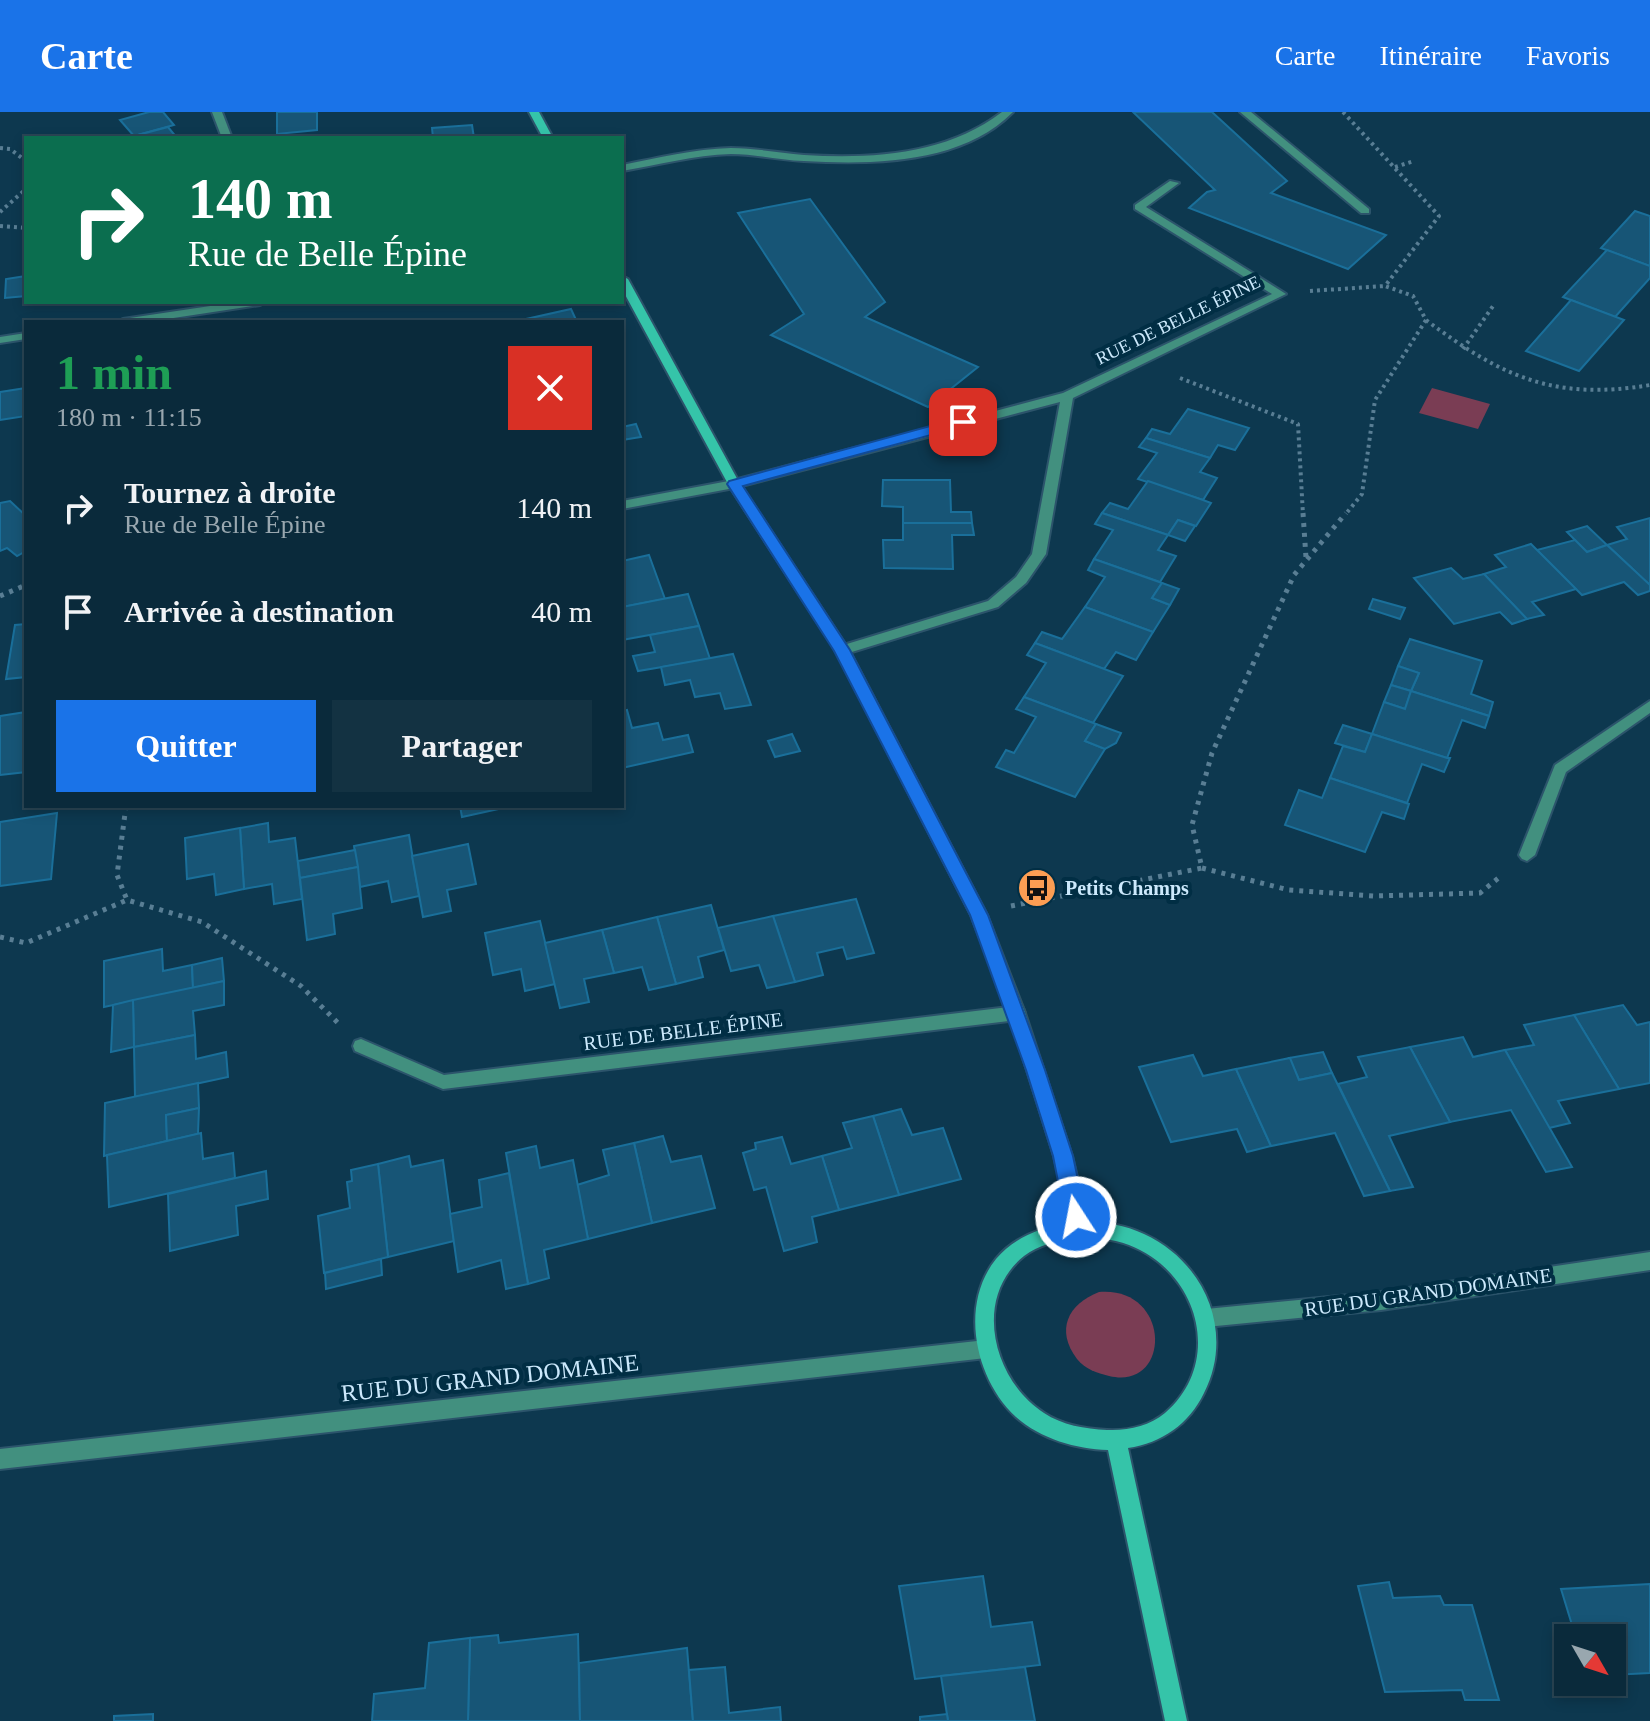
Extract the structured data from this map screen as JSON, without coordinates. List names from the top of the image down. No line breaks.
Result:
{"streets":{"street":["RUE DE BELLE ÉPINE","RUE DU GRAND DOMAINE"]},"places":{"bus stop":["Petits Champs"]},"north":"bottom right","page":{"header":"Carte","nav":["Carte","Itinéraire","Favoris"],"turn":["140 m","Rue de Belle Épine"],"heading":["1 min","180 m · 11:15"],"list":[{"name":"Tournez à droite","note":"Rue de Belle Épine","value":"140 m"},{"name":"Arrivée à destination","value":"40 m"}],"buttons":["Quitter","Partager"]}}
